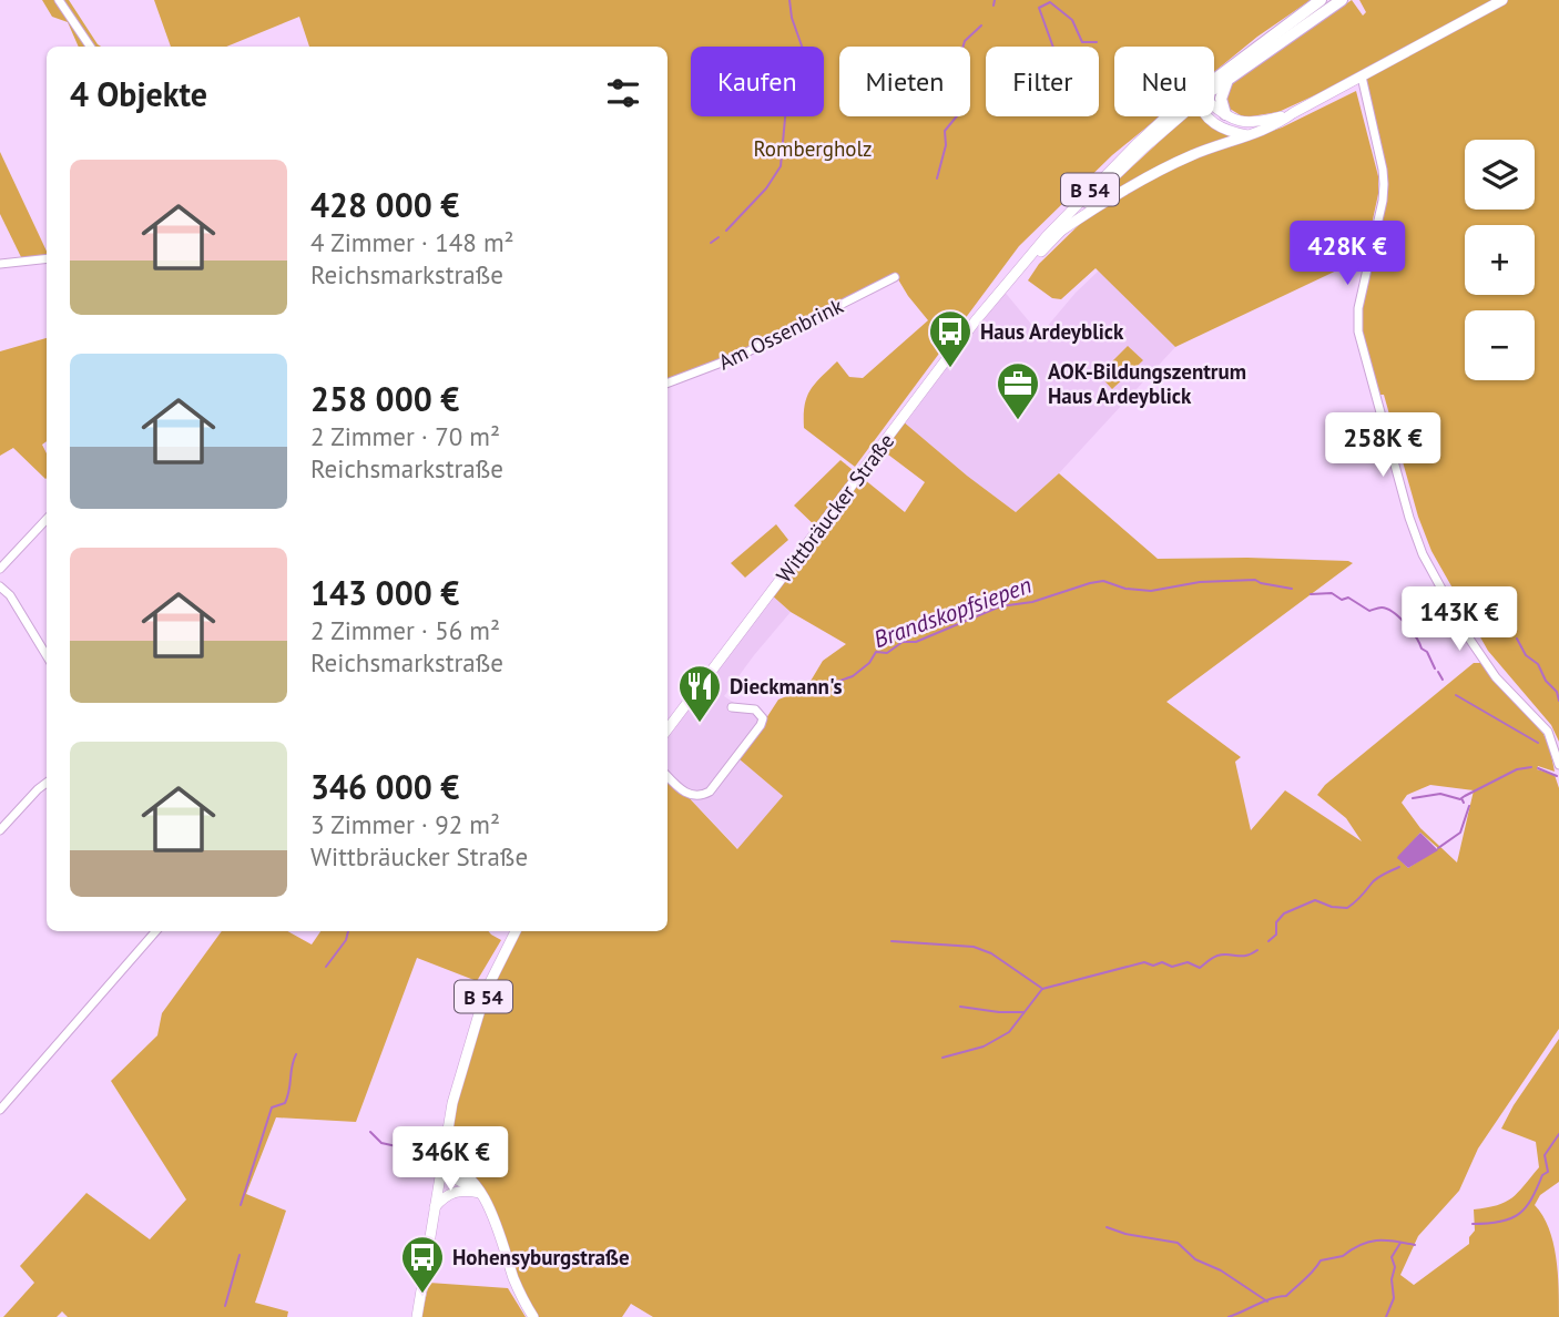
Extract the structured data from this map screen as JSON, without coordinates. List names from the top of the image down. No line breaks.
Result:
{"streets":{"highway":["B 54"],"main road":["Wittbräucker Straße"],"street":["Am Ossenbrink"]},"crossings":[["B 54","Wittbräucker Straße"]],"water":["Brandskopfsiepen"],"parks":["Rombergholz"],"places":{"bus stop":["Haus Ardeyblick","Hohensyburgstraße"],"office":["AOK-Bildungszentrum Haus Ardeyblick"],"restaurant":["Dieckmann's"]},"page":{"chip":["Kaufen","Mieten","Filter","Neu"],"heading":"4 Objekte","map_buttons":["+","−"],"list":[{"name":"428 000 €","note":"4 Zimmer · 148 m² · Reichsmarkstraße"},{"name":"258 000 €","note":"2 Zimmer · 70 m² · Reichsmarkstraße"},{"name":"143 000 €","note":"2 Zimmer · 56 m² · Reichsmarkstraße"},{"name":"346 000 €","note":"3 Zimmer · 92 m² · Wittbräucker Straße"}],"price":["428K €","258K €","143K €","346K €"]}}
